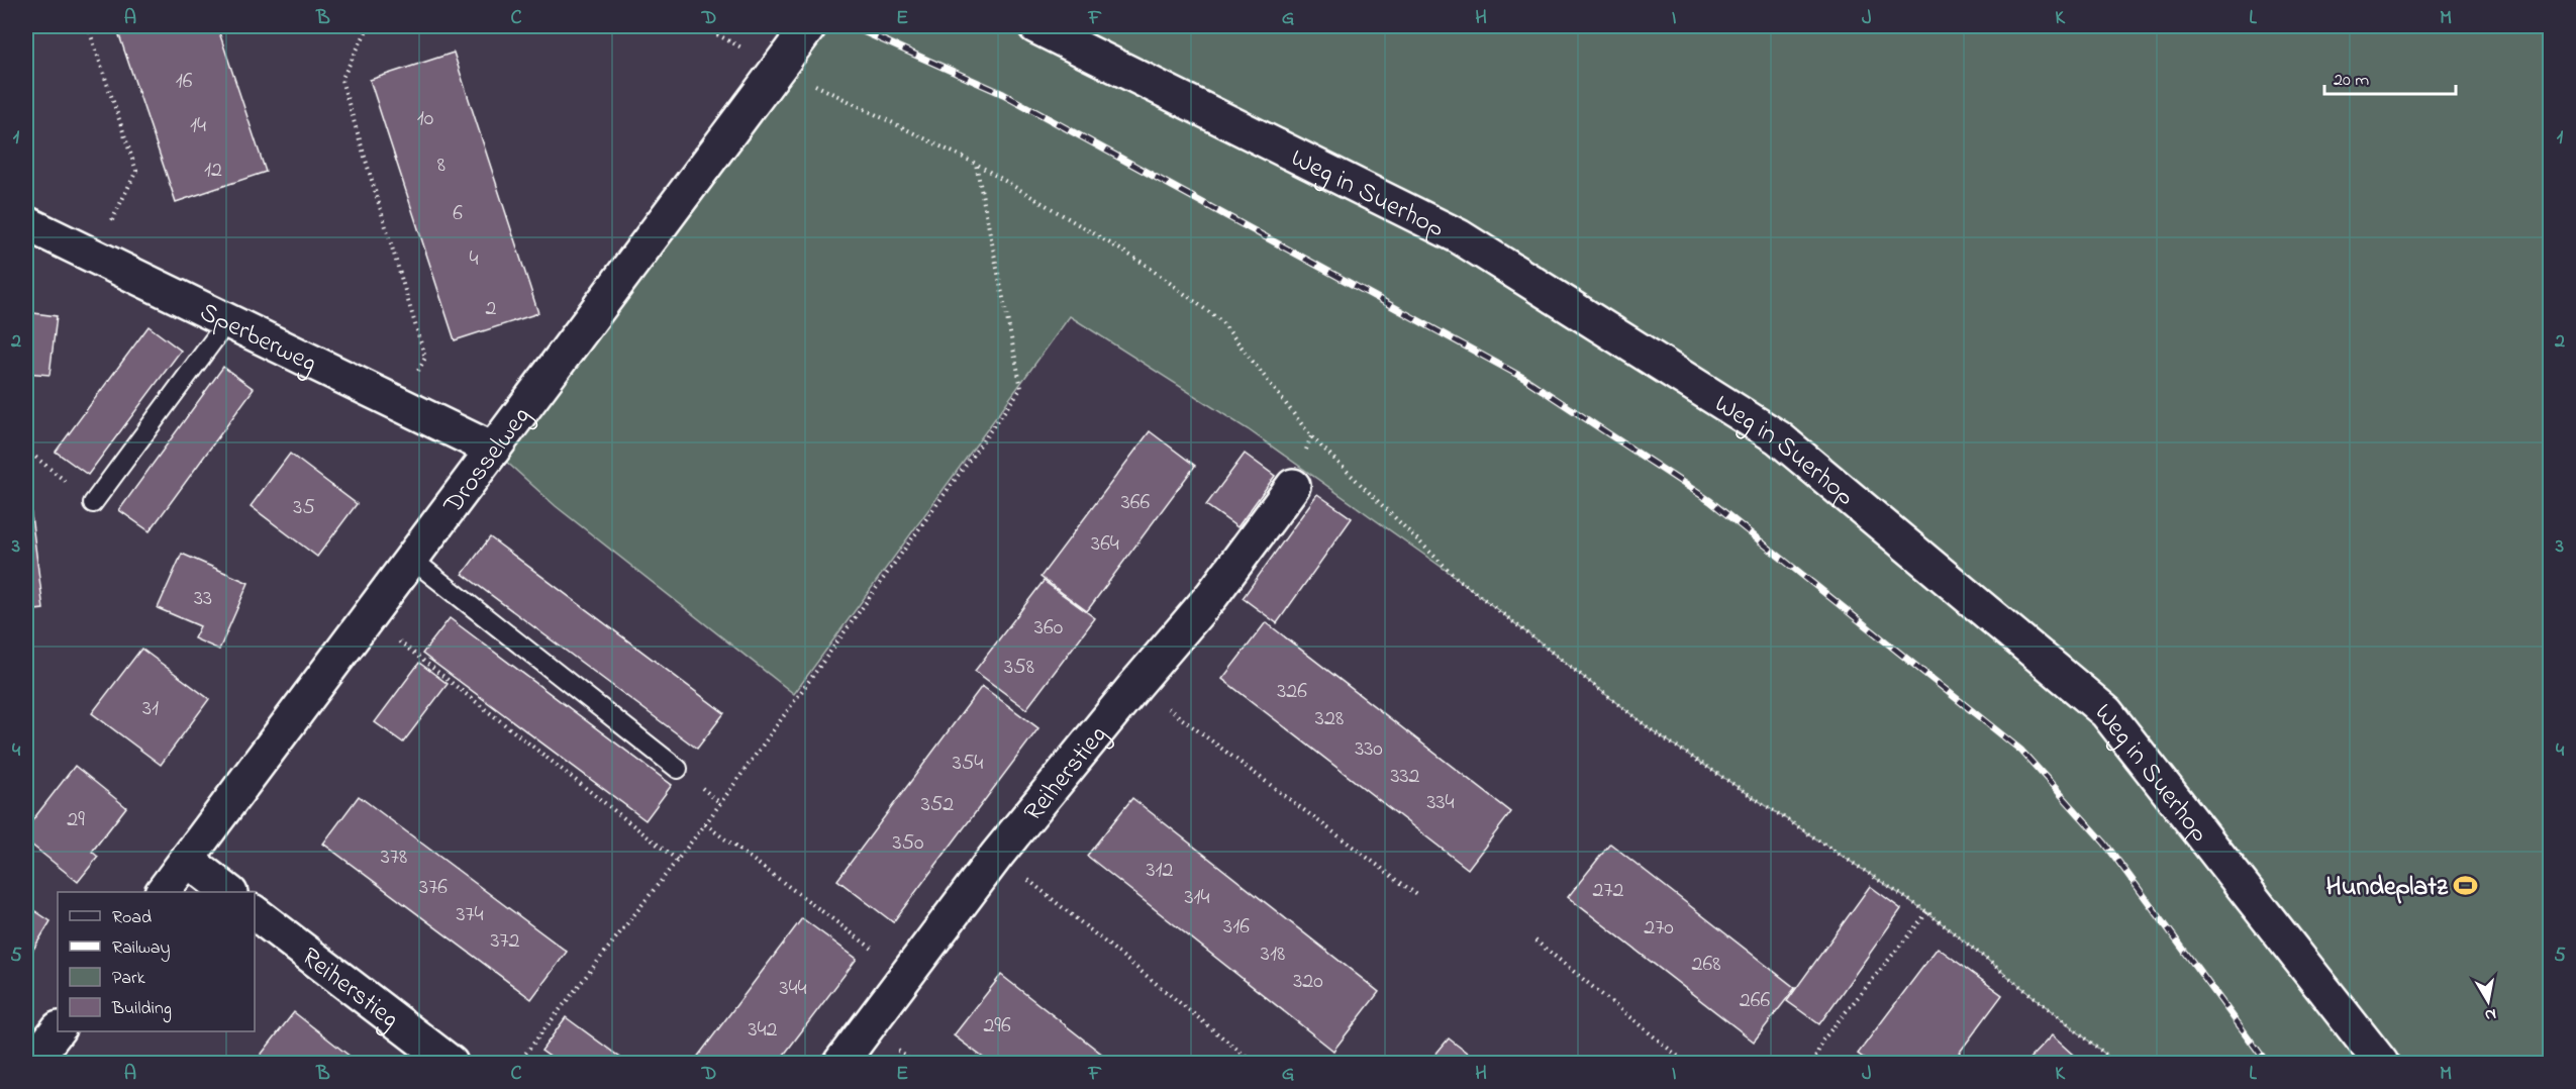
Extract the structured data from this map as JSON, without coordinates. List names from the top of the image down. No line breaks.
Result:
{"streets":{"street":["Weg in Suerhop","Sperberweg","Drosselweg","Reiherstieg"]},"crossings":[["Sperberweg","Drosselweg"]],"places":{"sports":["Hundeplatz"]},"house_numbers":["16","10","14","8","12","6","4","2","366","35","364","33","360","358","326","31","328","330","354","332","334","352","29","350","378","312","376","272","314","374","316","270","372","318","268","320","344","266","296","342"],"legend":["Road","Railway","Park","Building"],"scale_bar":"20 m","north":"bottom","grid":{"columns":["A","B","C","D","E","F","G","H","I","J","K","L","M"],"rows":["1","2","3","4","5"]}}
